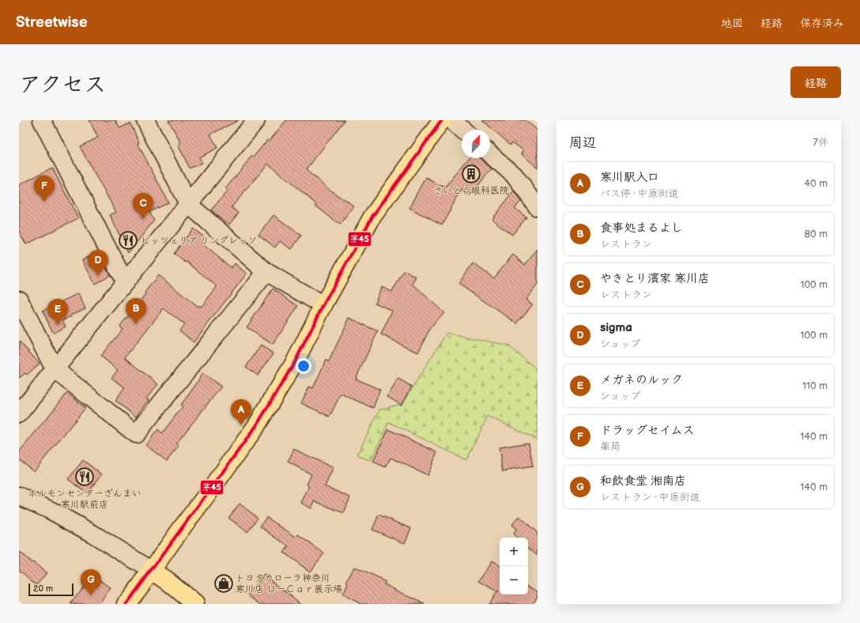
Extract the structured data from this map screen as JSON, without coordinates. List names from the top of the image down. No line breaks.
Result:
{"places":{"building":["さいとう眼科医院"],"restaurant":["ピッツェリア リングレッソ","ホルモンセンターざんまい 寒川駅前店"],"shop":["トヨタカローラ神奈川 寒川店 Ｕ－Ｃａｒ展示場"]},"lines":["transit line 茅45"],"scale_bar":"20 m","north":"top right","page":{"header":"Streetwise","nav":["地図","経路","保存済み"],"title":"アクセス","buttons":"経路","heading":["周辺","7件"],"list":[{"mark":"A","name":"寒川駅入口","note":"バス停 · 中原街道","value":"40 m"},{"mark":"B","name":"食事処まるよし","note":"レストラン","value":"80 m"},{"mark":"C","name":"やきとり濱家 寒川店","note":"レストラン","value":"100 m"},{"mark":"D","name":"sigma","note":"ショップ","value":"100 m"},{"mark":"E","name":"メガネのルック","note":"ショップ","value":"110 m"},{"mark":"F","name":"ドラッグセイムス","note":"薬局","value":"140 m"},{"mark":"G","name":"和飲食堂 湘南店","note":"レストラン · 中原街道","value":"140 m"}],"pins":["F","C","D","B","E","A","G"],"map_buttons":["+","−"],"scale":"20 m"}}
